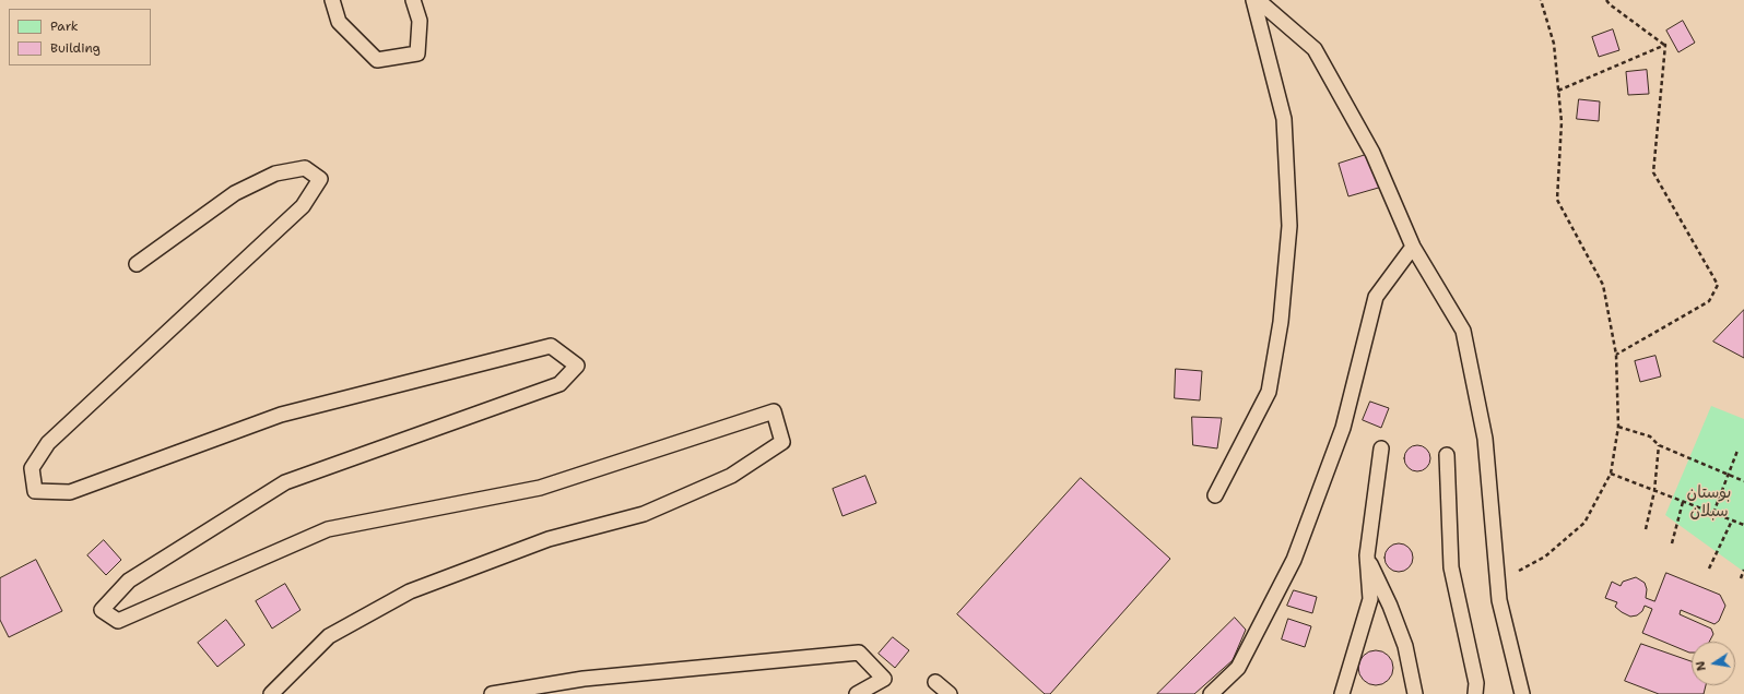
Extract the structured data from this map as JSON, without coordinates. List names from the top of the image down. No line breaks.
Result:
{"parks":["بوستان سبلان"],"legend":["Park","Building"],"north":"left"}
